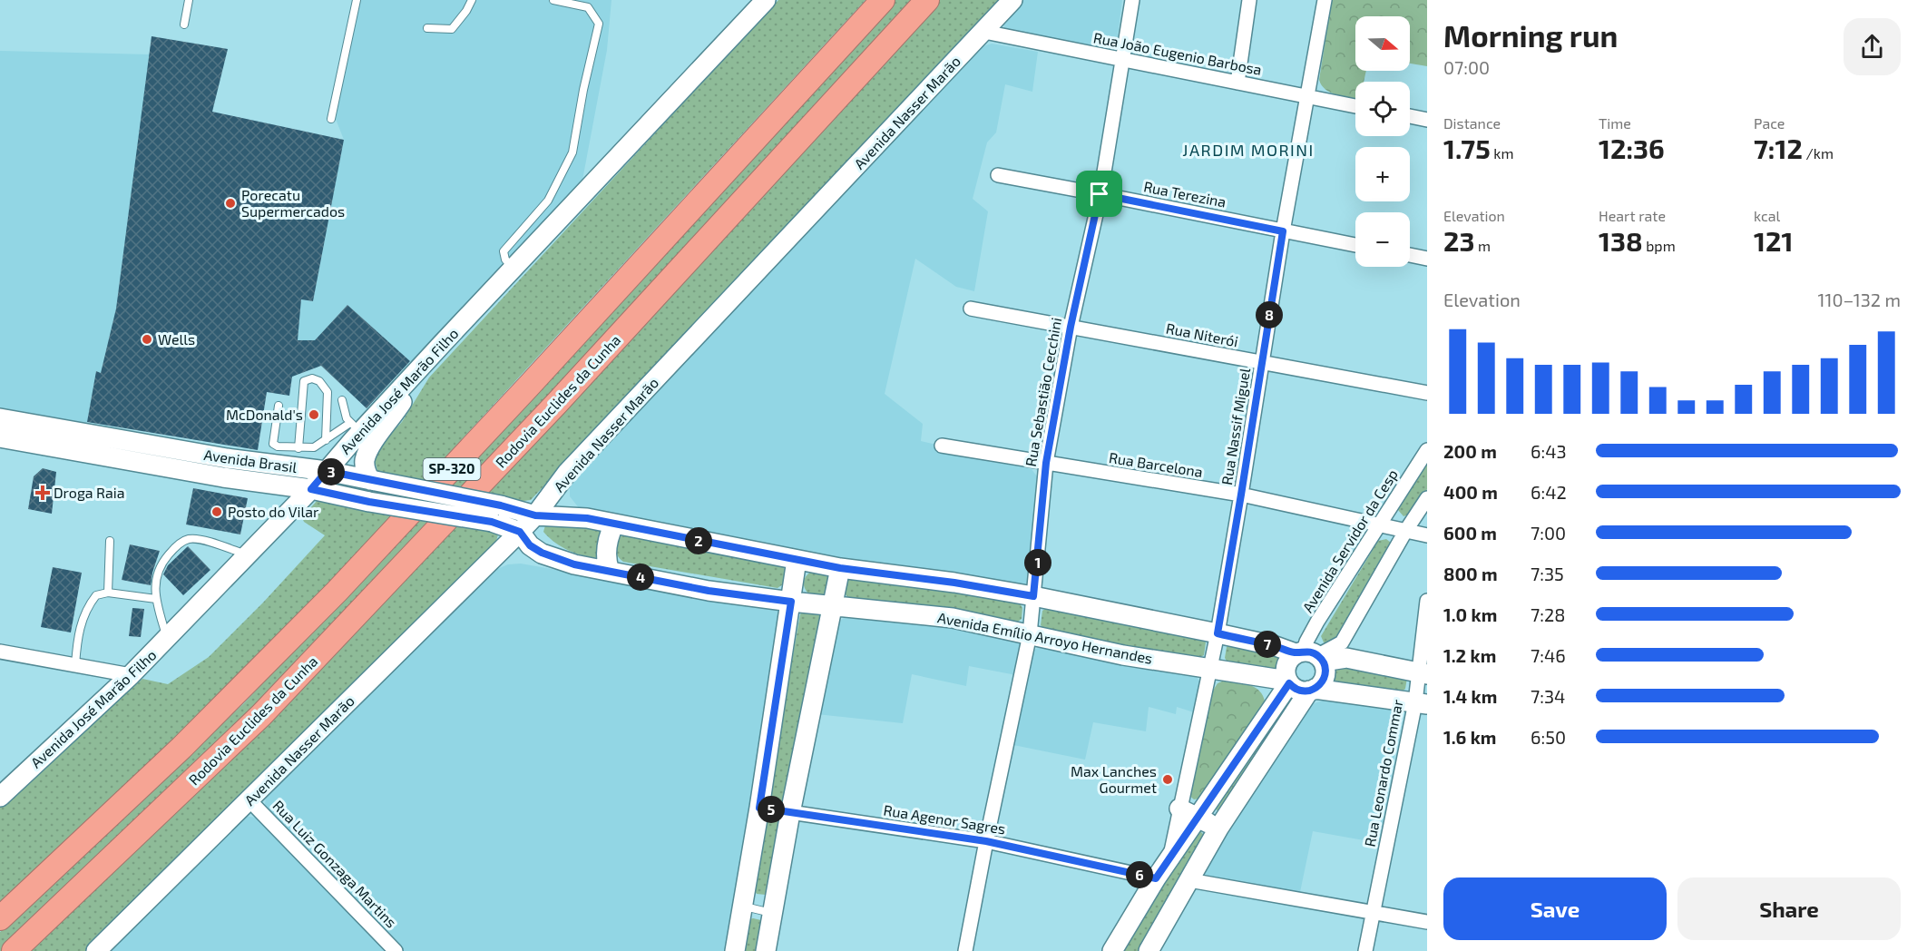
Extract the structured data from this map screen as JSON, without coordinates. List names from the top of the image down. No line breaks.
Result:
{"streets":{"highway":["Rodovia Euclides da Cunha","SP-320"],"main road":["Avenida Nasser Marão","Avenida José Marão Filho","Avenida Brasil","Avenida Emílio Arroyo Hernandes"],"street":["Rua João Eugenio Barbosa","Rua Terezina","Rua Niterói","Rua Sebastião Cecchini","Rua Nassif Miguel","Rua Barcelona","Avenida Servidor da Cesp","Rua Leonardo Commar","Rua Agenor Sagres","Rua Luiz Gonzaga Martins"]},"crossings":[["Rua João Eugenio Barbosa","Avenida Nasser Marão"],["Rua João Eugenio Barbosa","Rua Sebastião Cecchini"],["Rua João Eugenio Barbosa","Rua Nassif Miguel"],["Avenida Nasser Marão","Avenida Emílio Arroyo Hernandes"],["Avenida Nasser Marão","Rua Luiz Gonzaga Martins"],["Rua Terezina","Rua Sebastião Cecchini"],["Rua Terezina","Rua Nassif Miguel"],["Rua Niterói","Rua Sebastião Cecchini"],["Rua Niterói","Rua Nassif Miguel"],["Avenida José Marão Filho","Avenida Brasil"],["Rua Sebastião Cecchini","Rua Barcelona"],["Rua Sebastião Cecchini","Avenida Emílio Arroyo Hernandes"],["Rua Sebastião Cecchini","Rua Agenor Sagres"],["Rua Nassif Miguel","Rua Barcelona"],["Rua Nassif Miguel","Avenida Emílio Arroyo Hernandes"],["Avenida Brasil","Avenida Emílio Arroyo Hernandes"],["Rua Barcelona","Avenida Servidor da Cesp"],["Avenida Servidor da Cesp","Avenida Emílio Arroyo Hernandes"],["Avenida Emílio Arroyo Hernandes","Rua Leonardo Commar"]],"districts":["JARDIM MORINI"],"places":{"other":["Porecatu Supermercados","Wells","McDonald's","Posto do Vilar","Max Lanches Gourmet"],"health":["Droga Raia"]},"north":"right","page":{"heading":["Morning run","07:00"],"map_buttons":["+","−"],"stats":[["Distance","1.75 km"],["Time","12:36"],["Pace","7:12 /km"],["Elevation","23 m"],["Heart rate","138 bpm"],["kcal","121"]],"chart":["Elevation","110–132 m"],"pins":["8","3","2","1","4","7","5","6"],"list":[{"name":"200 m","note":"6:43"},{"name":"400 m","note":"6:42"},{"name":"600 m","note":"7:00"},{"name":"800 m","note":"7:35"},{"name":"1.0 km","note":"7:28"},{"name":"1.2 km","note":"7:46"},{"name":"1.4 km","note":"7:34"},{"name":"1.6 km","note":"6:50"}],"buttons":["Save","Share"]}}
